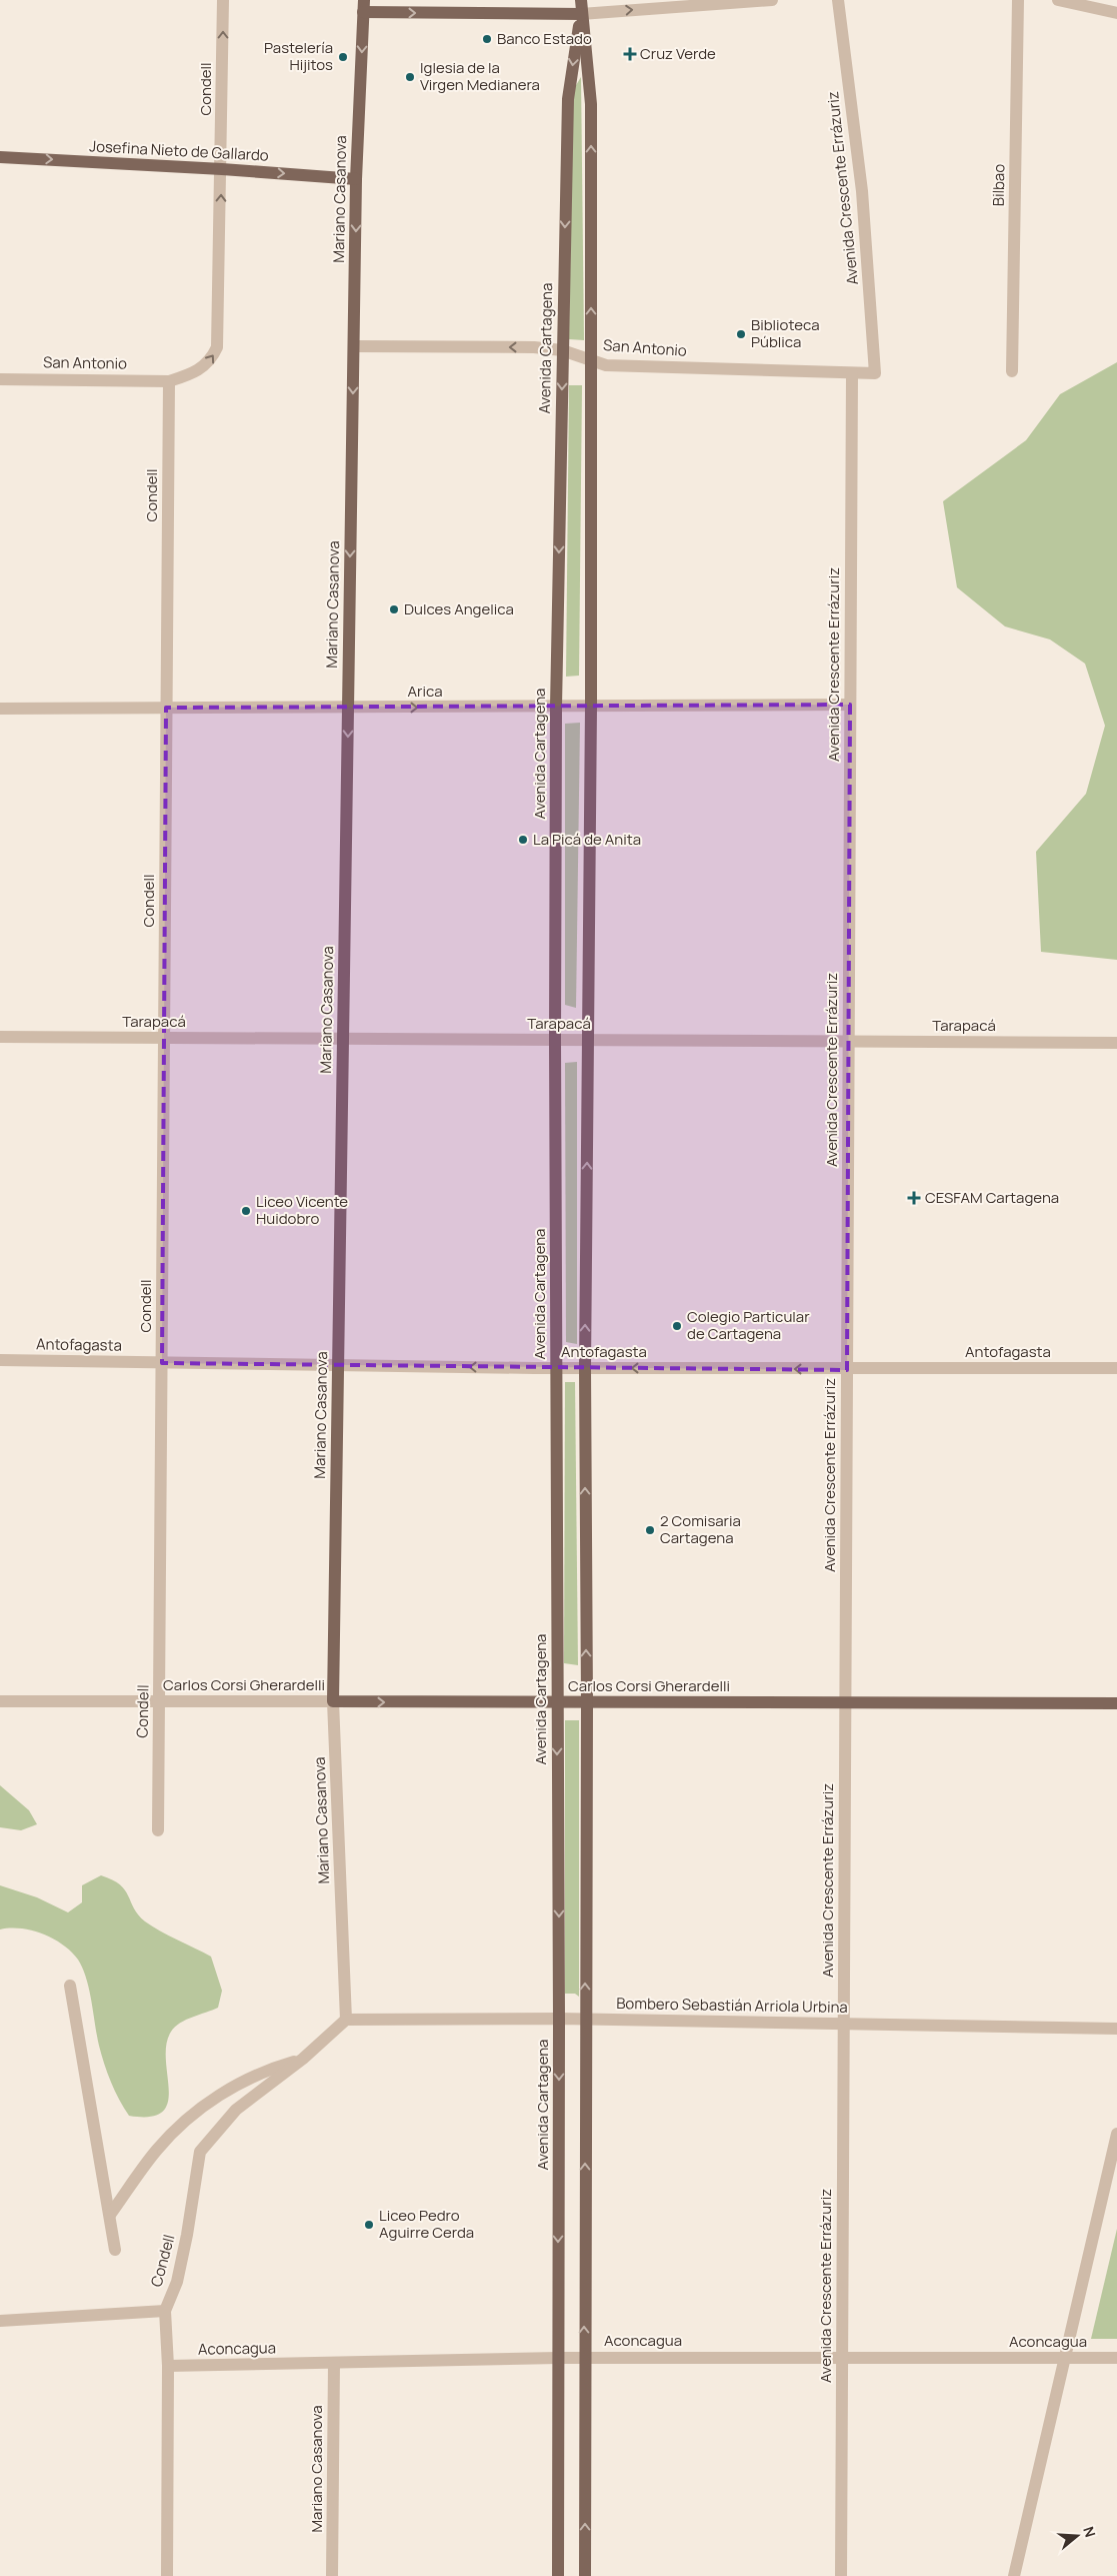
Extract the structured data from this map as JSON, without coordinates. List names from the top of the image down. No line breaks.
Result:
{"streets":{"main road":["Josefina Nieto de Gallardo","Mariano Casanova","Avenida Cartagena","Carlos Corsi Gherardelli"],"street":["Condell","Bilbao","Avenida Crescente Errázuriz","San Antonio","Arica","Tarapacá","Antofagasta","Bombero Sebastián Arriola Urbina","Aconcagua"]},"crossings":[["Condell","Josefina Nieto de Gallardo"],["Condell","Mariano Casanova"],["Condell","San Antonio"],["Condell","Arica"],["Condell","Tarapacá"],["Condell","Antofagasta"],["Condell","Carlos Corsi Gherardelli"],["Condell","Bombero Sebastián Arriola Urbina"],["Condell","Aconcagua"],["Josefina Nieto de Gallardo","Mariano Casanova"],["Avenida Crescente Errázuriz","San Antonio"],["Avenida Crescente Errázuriz","Arica"],["Avenida Crescente Errázuriz","Tarapacá"],["Avenida Crescente Errázuriz","Antofagasta"],["Avenida Crescente Errázuriz","Carlos Corsi Gherardelli"],["Avenida Crescente Errázuriz","Bombero Sebastián Arriola Urbina"],["Avenida Crescente Errázuriz","Aconcagua"],["Mariano Casanova","San Antonio"],["Mariano Casanova","Arica"],["Mariano Casanova","Tarapacá"],["Mariano Casanova","Antofagasta"],["Mariano Casanova","Carlos Corsi Gherardelli"],["Mariano Casanova","Bombero Sebastián Arriola Urbina"],["Mariano Casanova","Aconcagua"],["Avenida Cartagena","San Antonio"],["Avenida Cartagena","Arica"],["Avenida Cartagena","Tarapacá"],["Avenida Cartagena","Antofagasta"],["Avenida Cartagena","Carlos Corsi Gherardelli"],["Avenida Cartagena","Bombero Sebastián Arriola Urbina"],["Avenida Cartagena","Aconcagua"]],"one_way":["Josefina Nieto de Gallardo","Mariano Casanova","Antofagasta"],"places":{"other":["Banco Estado","Pastelería Hijitos","Iglesia de la Virgen Medianera","Biblioteca Pública","Dulces Angelica","La Picá de Anita","Liceo Vicente Huidobro","Colegio Particular de Cartagena","2 Comisaria Cartagena","Liceo Pedro Aguirre Cerda"],"health":["Cruz Verde","CESFAM Cartagena"]},"north":"right"}
